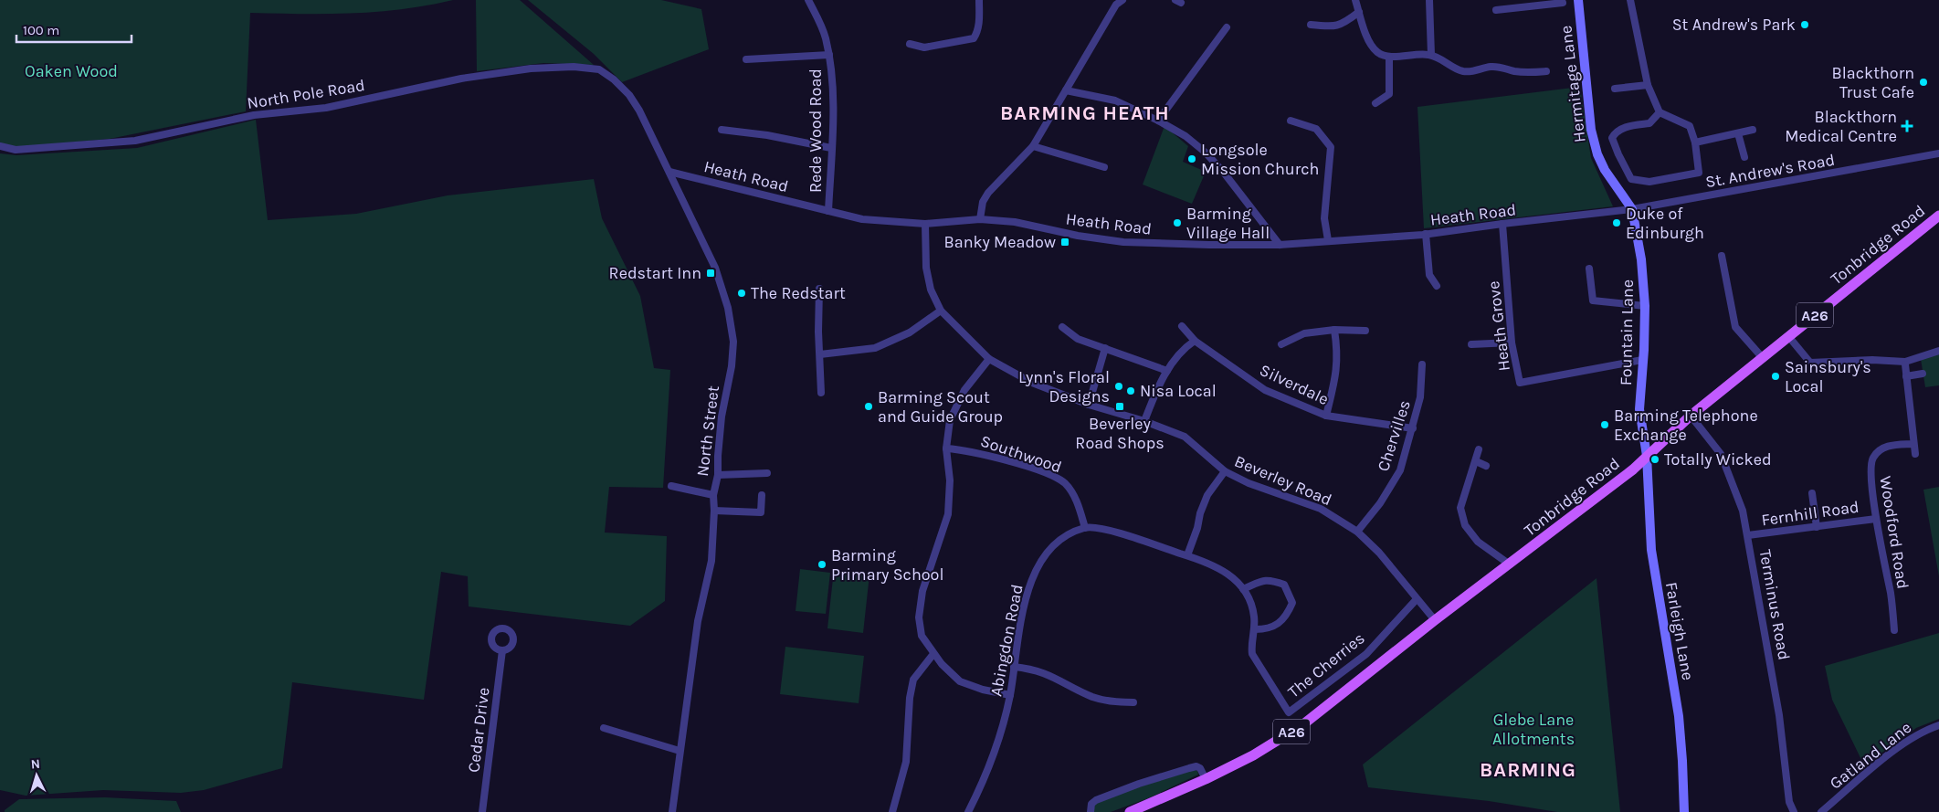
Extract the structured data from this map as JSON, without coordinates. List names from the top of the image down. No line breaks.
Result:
{"streets":{"main road":["Hermitage Lane","Tonbridge Road","A26","Fountain Lane","Farleigh Lane"],"street":["North Pole Road","Rede Wood Road","St. Andrew's Road","Heath Road","Heath Grove","Silverdale","North Street","Chervilles","Southwood","Beverley Road","Fernhill Road","Woodford Road","Terminus Road","Abingdon Road","The Cherries","Cedar Drive","Gatland Lane"]},"crossings":[["Hermitage Lane","St. Andrew's Road"],["Hermitage Lane","Heath Road"],["Hermitage Lane","Fountain Lane"],["North Pole Road","North Street"],["Rede Wood Road","Heath Road"],["St. Andrew's Road","Heath Road"],["St. Andrew's Road","Fountain Lane"],["Heath Road","Heath Grove"],["Heath Road","Fountain Lane"],["Heath Road","North Street"],["Heath Road","Beverley Road"],["Tonbridge Road","Fountain Lane"],["Tonbridge Road","Beverley Road"],["Tonbridge Road","Terminus Road"],["Tonbridge Road","Farleigh Lane"],["Heath Grove","Fountain Lane"],["Fountain Lane","Farleigh Lane"],["Silverdale","Chervilles"],["Chervilles","Beverley Road"],["Southwood","Abingdon Road"],["Beverley Road","The Cherries"],["Fernhill Road","Woodford Road"],["Fernhill Road","Terminus Road"]],"districts":["BARMING HEATH","BARMING"],"parks":["Oaken Wood","Glebe Lane Allotments"],"places":{"other":["St Andrew's Park","Blackthorn Trust Cafe","Longsole Mission Church","Barming Village Hall","Duke of Edinburgh","The Redstart","Sainsbury's Local","Lynn's Floral Designs","Nisa Local","Barming Scout and Guide Group","Barming Telephone Exchange","Totally Wicked","Barming Primary School"],"health":["Blackthorn Medical Centre"],"transit":["Banky Meadow","Redstart Inn","Beverley Road Shops"]},"scale_bar":"100 m","north":"top"}
